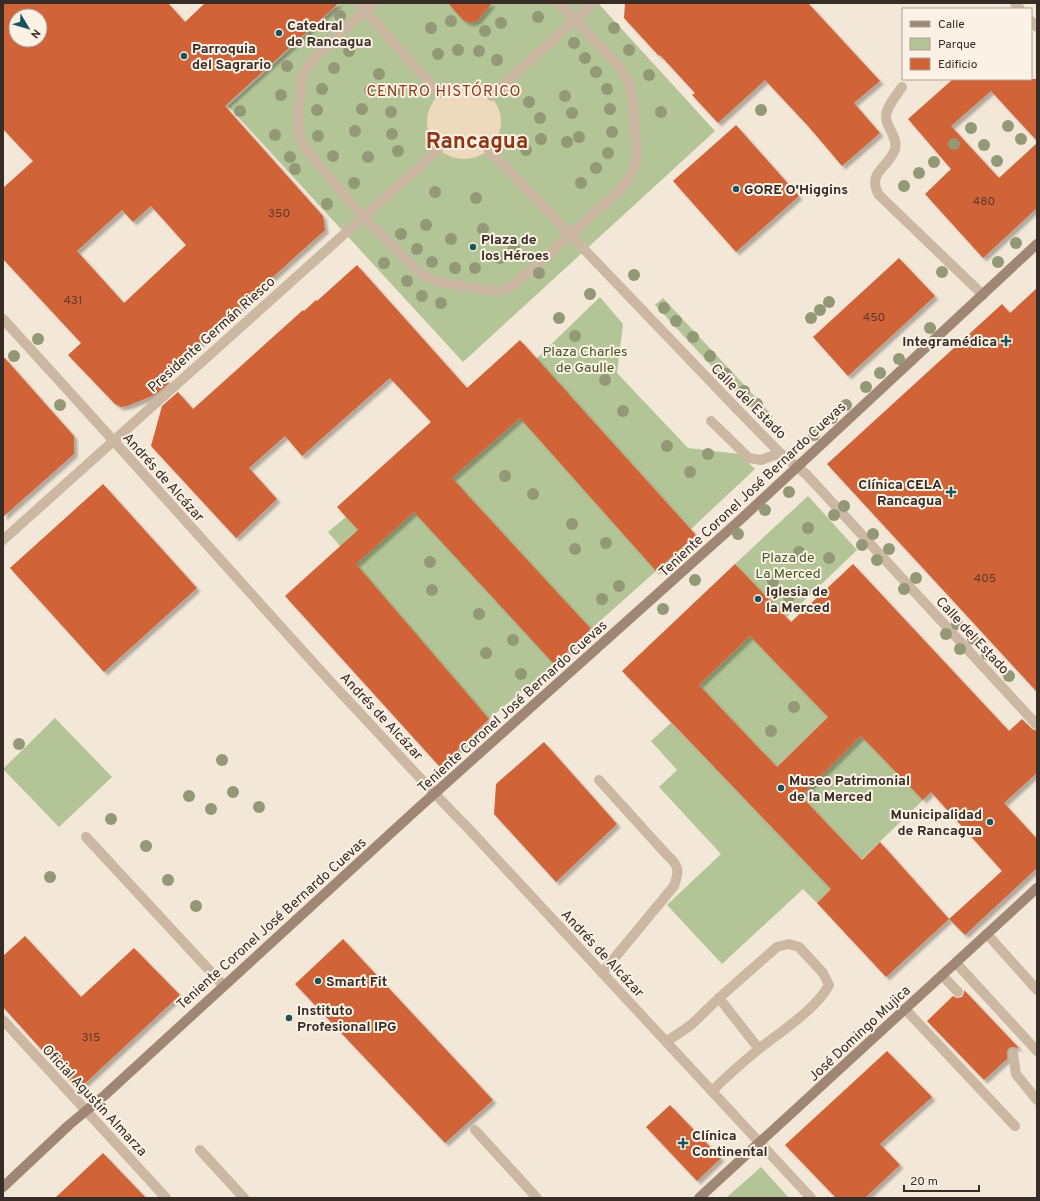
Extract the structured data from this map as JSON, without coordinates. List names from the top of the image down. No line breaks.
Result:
{"streets":{"main road":["Teniente Coronel José Bernardo Cuevas","José Domingo Mujica"],"street":["Presidente Germán Riesco","Calle del Estado","Andrés de Alcázar","Oficial Agustín Almarza"]},"crossings":[["Presidente Germán Riesco","Andrés de Alcázar"],["Calle del Estado","Teniente Coronel José Bernardo Cuevas"],["Andrés de Alcázar","Teniente Coronel José Bernardo Cuevas"],["Andrés de Alcázar","José Domingo Mujica"],["Teniente Coronel José Bernardo Cuevas","Oficial Agustín Almarza"]],"districts":["CENTRO HISTÓRICO","Rancagua"],"parks":["Plaza Charles de Gaulle","Plaza de La Merced"],"places":{"other":["Catedral de Rancagua","Parroquia del Sagrario","GORE O'Higgins","Plaza de los Héroes","Iglesia de la Merced","Museo Patrimonial de la Merced","Municipalidad de Rancagua","Smart Fit","Instituto Profesional IPG"],"health":["Integramédica","Clínica CELA Rancagua","Clínica Continental"]},"house_numbers":["480","350","431","450","405","315"],"legend":["Calle","Parque","Edificio"],"scale_bar":"20 m","north":"bottom right"}
